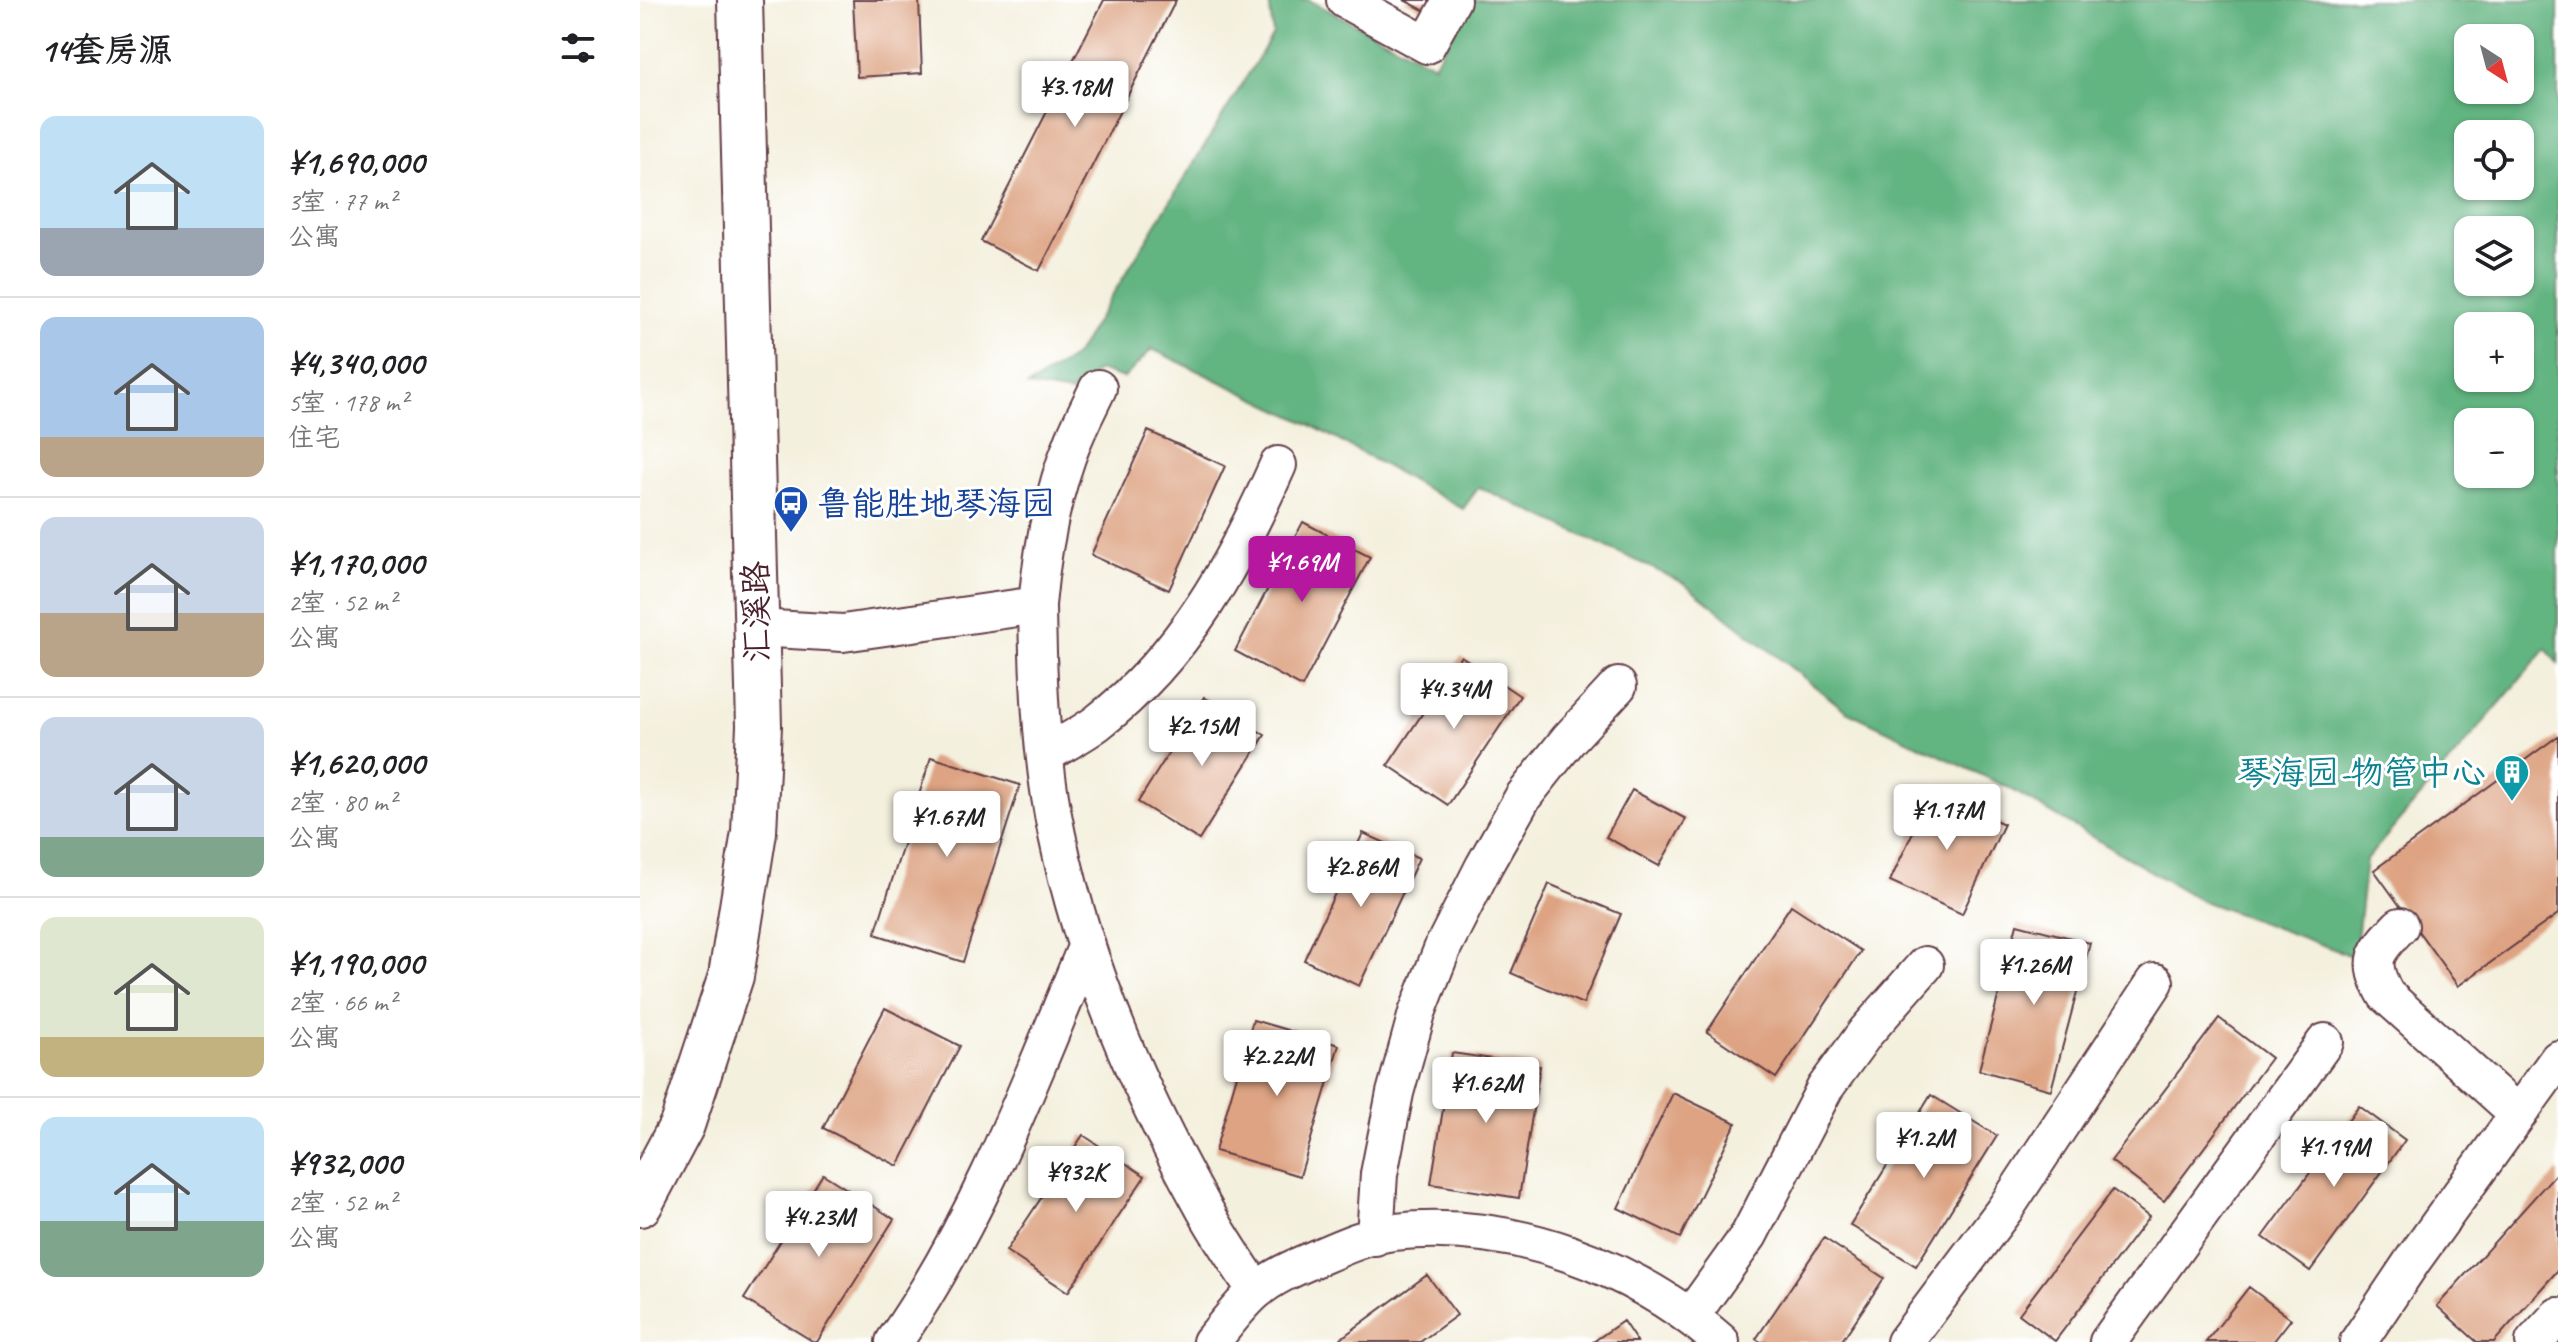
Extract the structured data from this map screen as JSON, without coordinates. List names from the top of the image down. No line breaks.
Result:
{"streets":{"street":["汇溪路"]},"places":{"bus stop":["鲁能胜地琴海园"],"building":["琴海园-物管中心"]},"north":"bottom right","page":{"heading":"14套房源","map_buttons":["+","−"],"price":["¥3.18M","¥1.69M","¥4.34M","¥2.15M","¥1.17M","¥1.67M","¥2.86M","¥1.26M","¥2.22M","¥1.62M","¥1.2M","¥1.19M","¥932K","¥4.23M"],"list":[{"name":"¥1,690,000","note":"3室 · 77 m² · 公寓"},{"name":"¥4,340,000","note":"5室 · 178 m² · 住宅"},{"name":"¥1,170,000","note":"2室 · 52 m² · 公寓"},{"name":"¥1,620,000","note":"2室 · 80 m² · 公寓"},{"name":"¥1,190,000","note":"2室 · 66 m² · 公寓"},{"name":"¥932,000","note":"2室 · 52 m² · 公寓"}]}}
